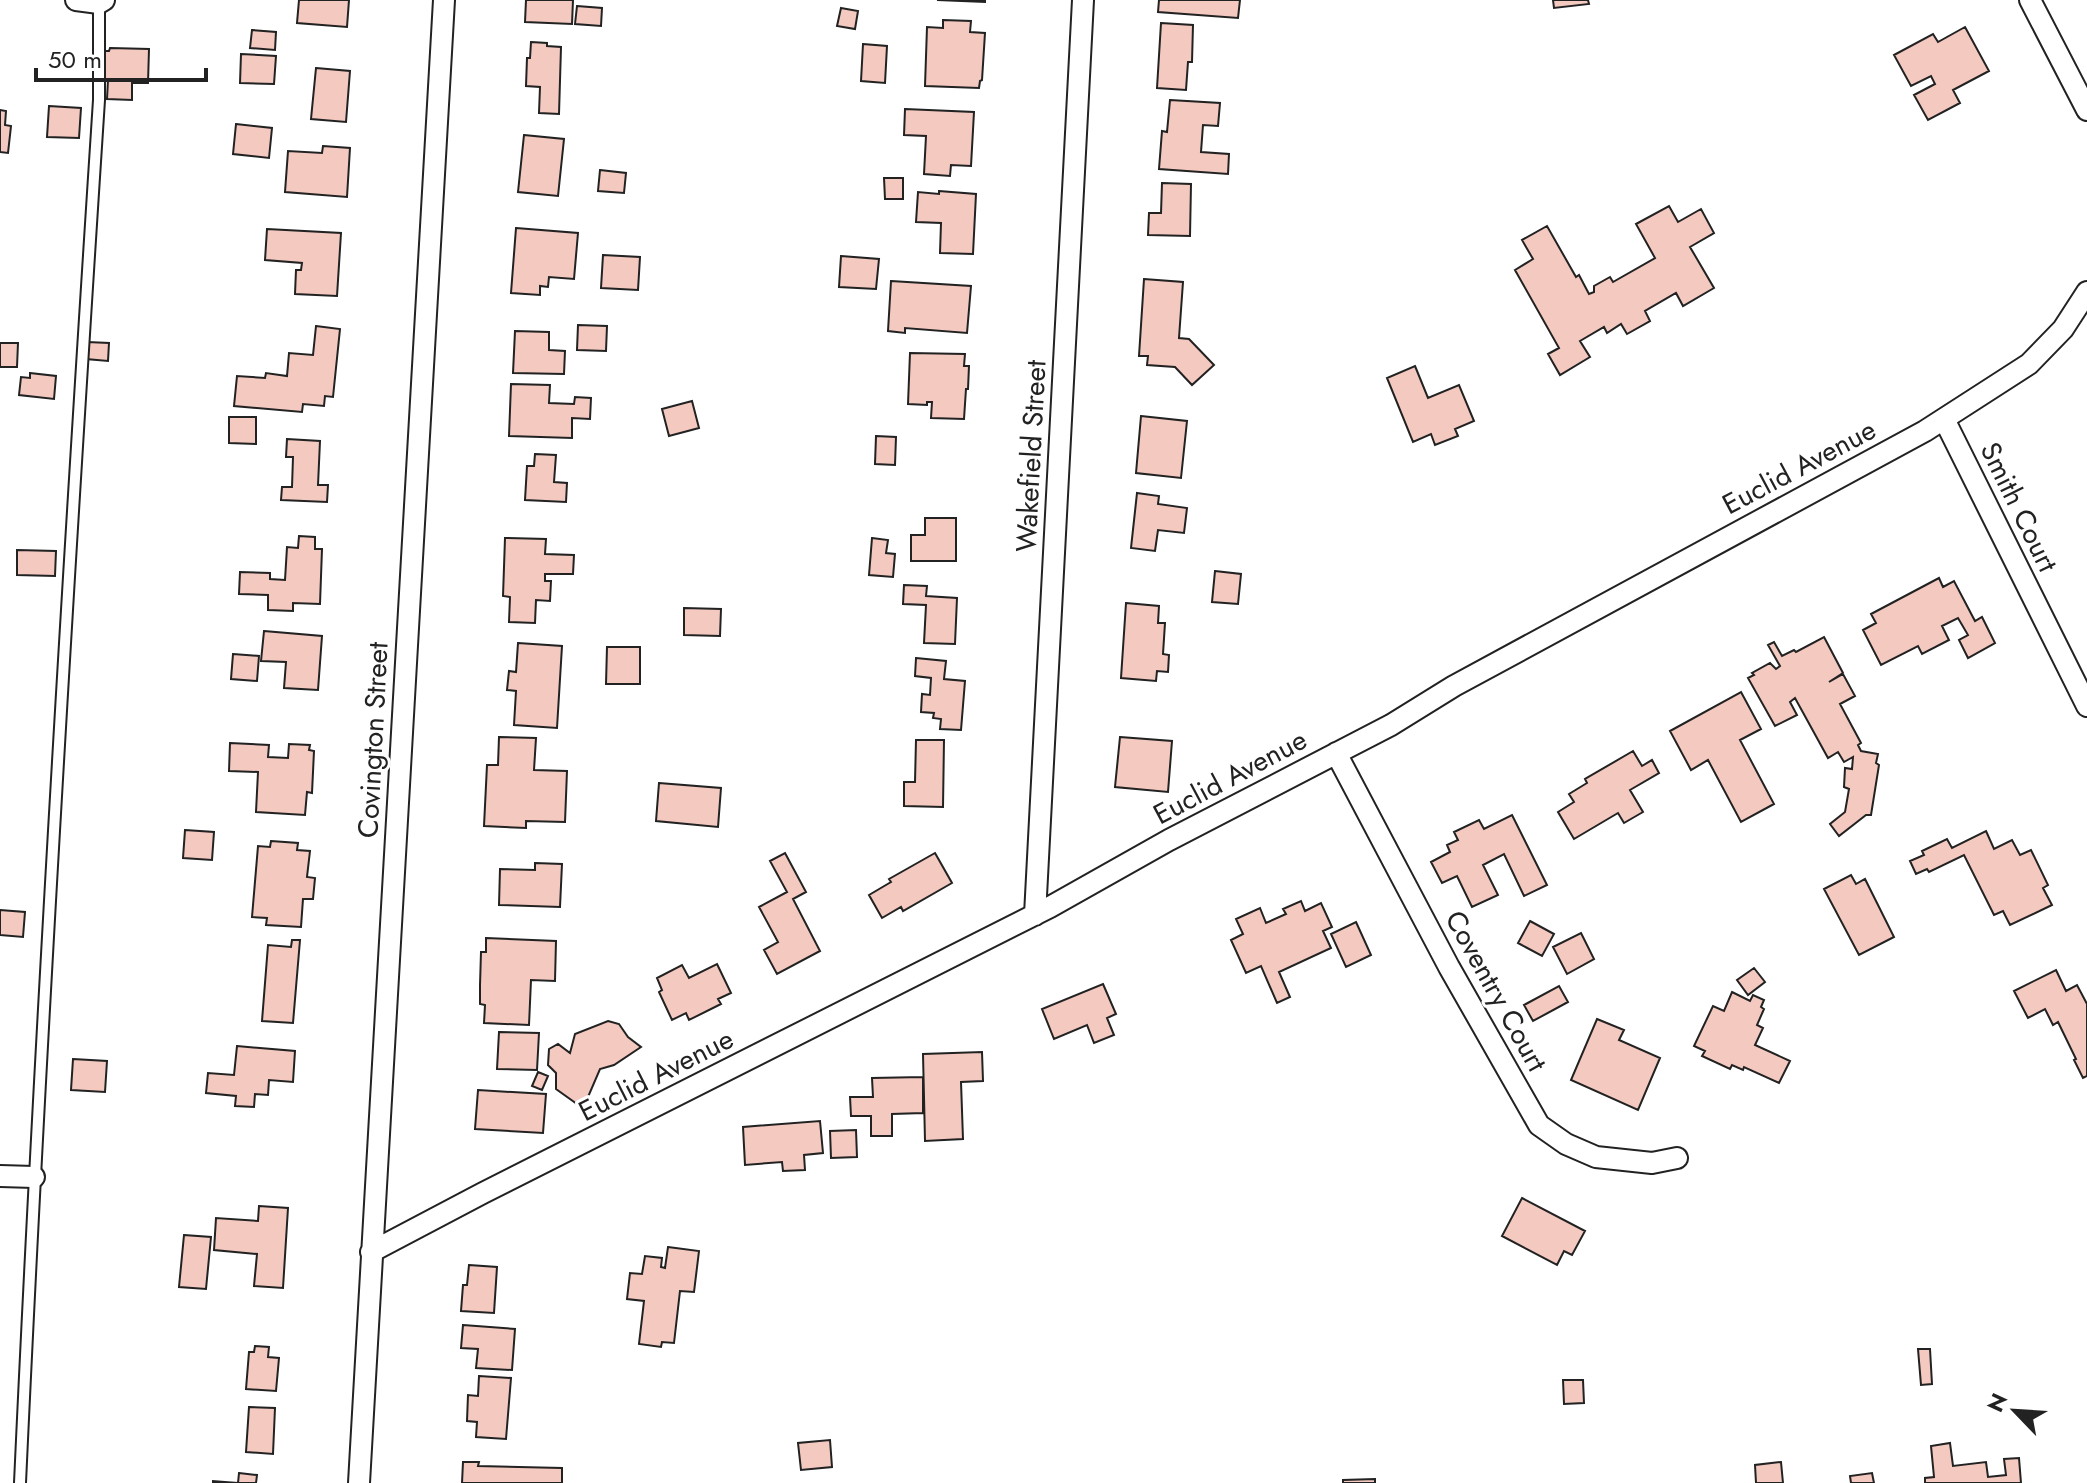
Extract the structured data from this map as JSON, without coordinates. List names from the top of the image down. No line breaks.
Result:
{"streets":{"street":["Wakefield Street","Euclid Avenue","Smith Court","Covington Street","Coventry Court"]},"crossings":[["Wakefield Street","Euclid Avenue"],["Euclid Avenue","Smith Court"],["Euclid Avenue","Covington Street"],["Euclid Avenue","Coventry Court"]],"scale_bar":"50 m","north":"top left"}
